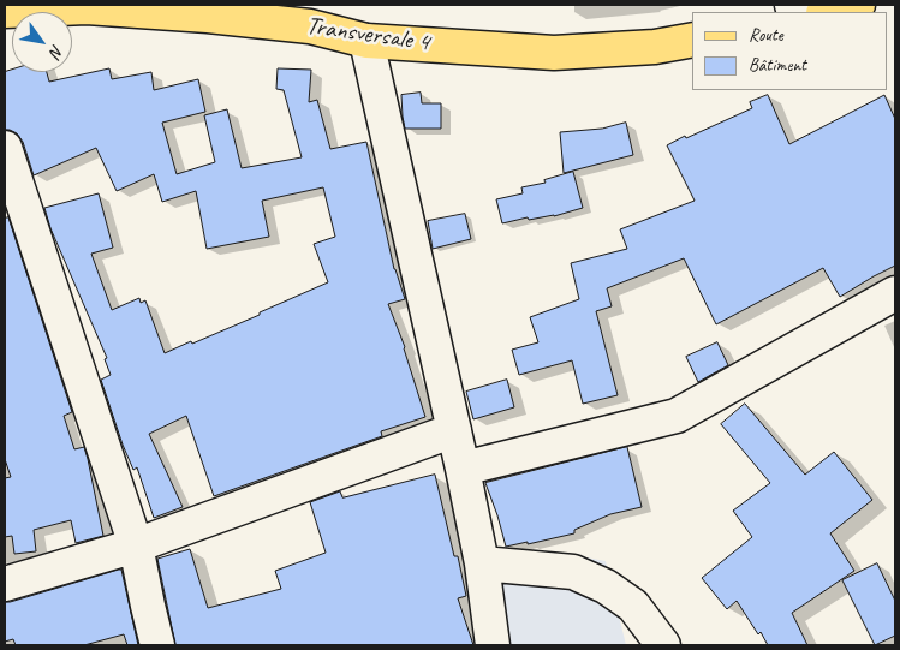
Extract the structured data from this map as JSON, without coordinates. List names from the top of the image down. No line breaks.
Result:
{"streets":{"main road":["Transversale 4"]},"legend":["Route","Bâtiment"],"north":"bottom right"}
